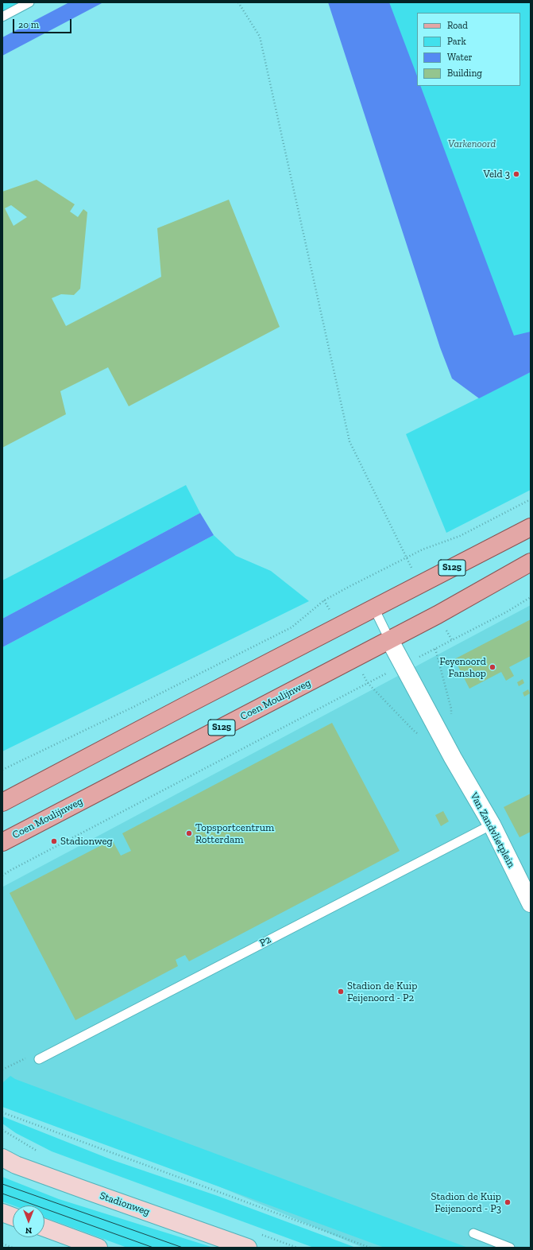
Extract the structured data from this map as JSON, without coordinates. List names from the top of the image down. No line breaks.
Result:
{"streets":{"main road":["S125","Coen Moulijnweg","Stadionweg"],"street":["Van Zandvlietplein"],"lane":["P2"]},"crossings":[["Coen Moulijnweg","Van Zandvlietplein"],["Van Zandvlietplein","P2"]],"parks":["Varkenoord"],"places":["Veld 3","Feyenoord Fanshop","Topsportcentrum Rotterdam","Stadionweg","Stadion de Kuip Feijenoord - P2","Stadion de Kuip Feijenoord - P3"],"legend":["Road","Park","Water","Building"],"scale_bar":"20 m","north":"bottom"}
